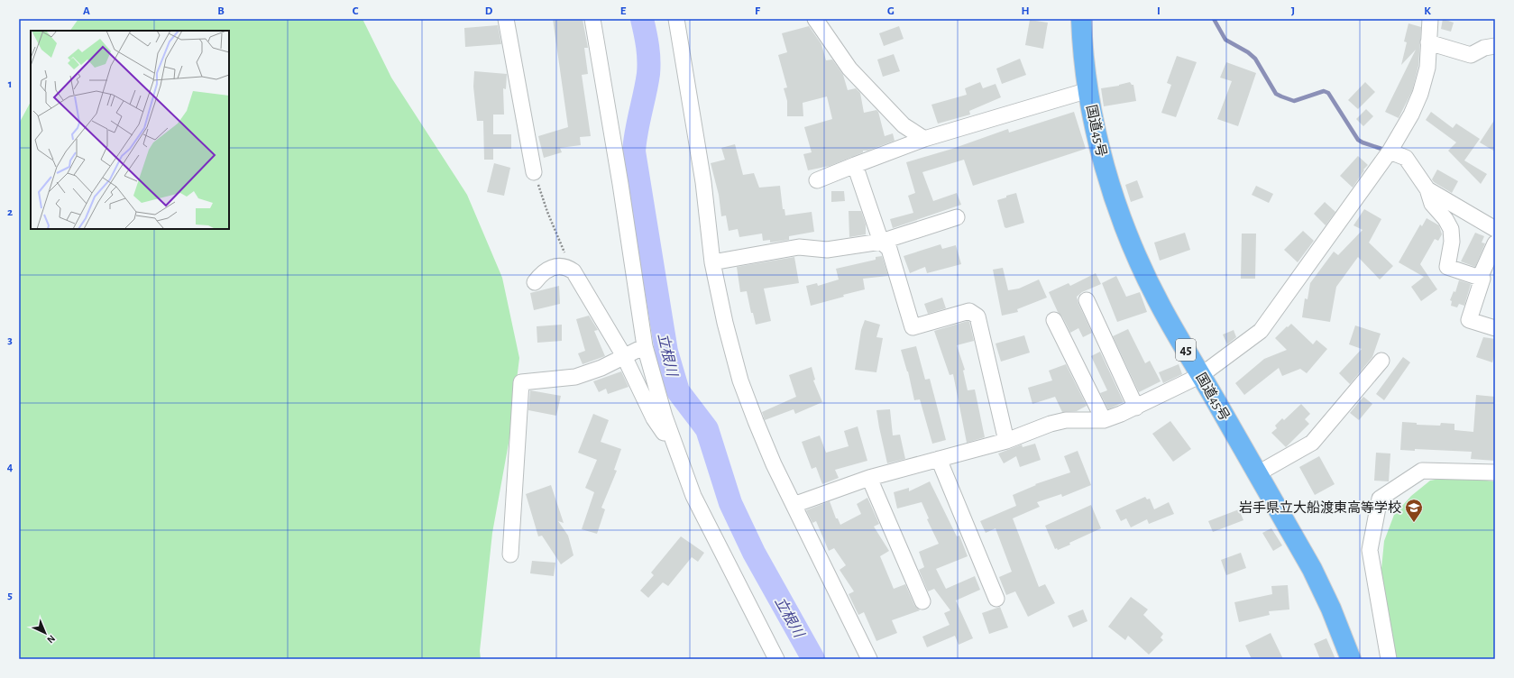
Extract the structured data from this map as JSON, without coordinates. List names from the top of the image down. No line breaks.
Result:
{"streets":{"highway":["国道45号","45"]},"water":["立根川"],"places":{"school or university":["岩手県立大船渡東高等学校"]},"north":"bottom right","grid":{"columns":["A","B","C","D","E","F","G","H","I","J","K"],"rows":["1","2","3","4","5"]}}
